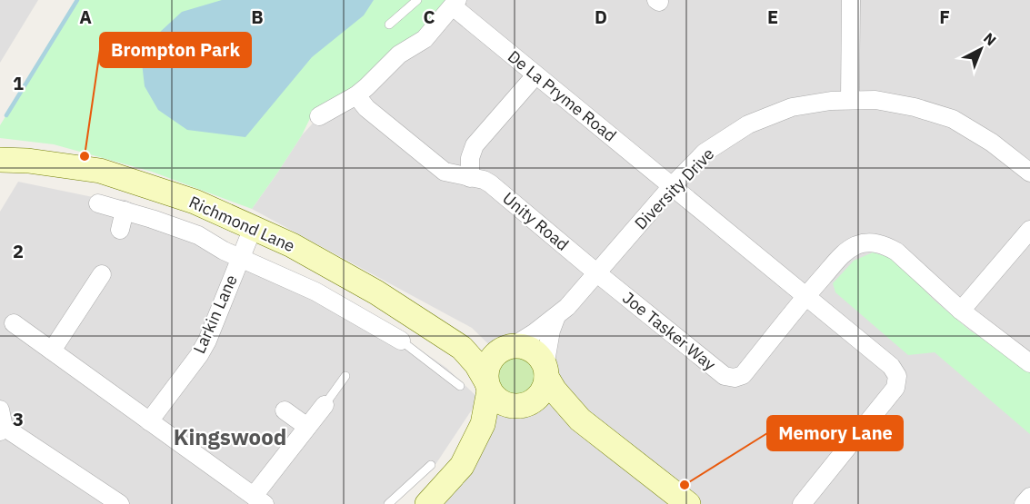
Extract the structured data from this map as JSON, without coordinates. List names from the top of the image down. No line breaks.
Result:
{"streets":{"street":["De La Pryme Road","Diversity Drive","Unity Road","Richmond Lane","Larkin Lane","Joe Tasker Way"]},"crossings":[["De La Pryme Road","Diversity Drive"],["De La Pryme Road","Unity Road"],["De La Pryme Road","Joe Tasker Way"],["Diversity Drive","Unity Road"],["Diversity Drive","Richmond Lane"],["Diversity Drive","Joe Tasker Way"],["Unity Road","Joe Tasker Way"],["Richmond Lane","Larkin Lane"]],"districts":["Kingswood"],"places":["Brompton Park","Memory Lane"],"north":"top right","grid":{"columns":["A","B","C","D","E","F"],"rows":["1","2","3"]}}
